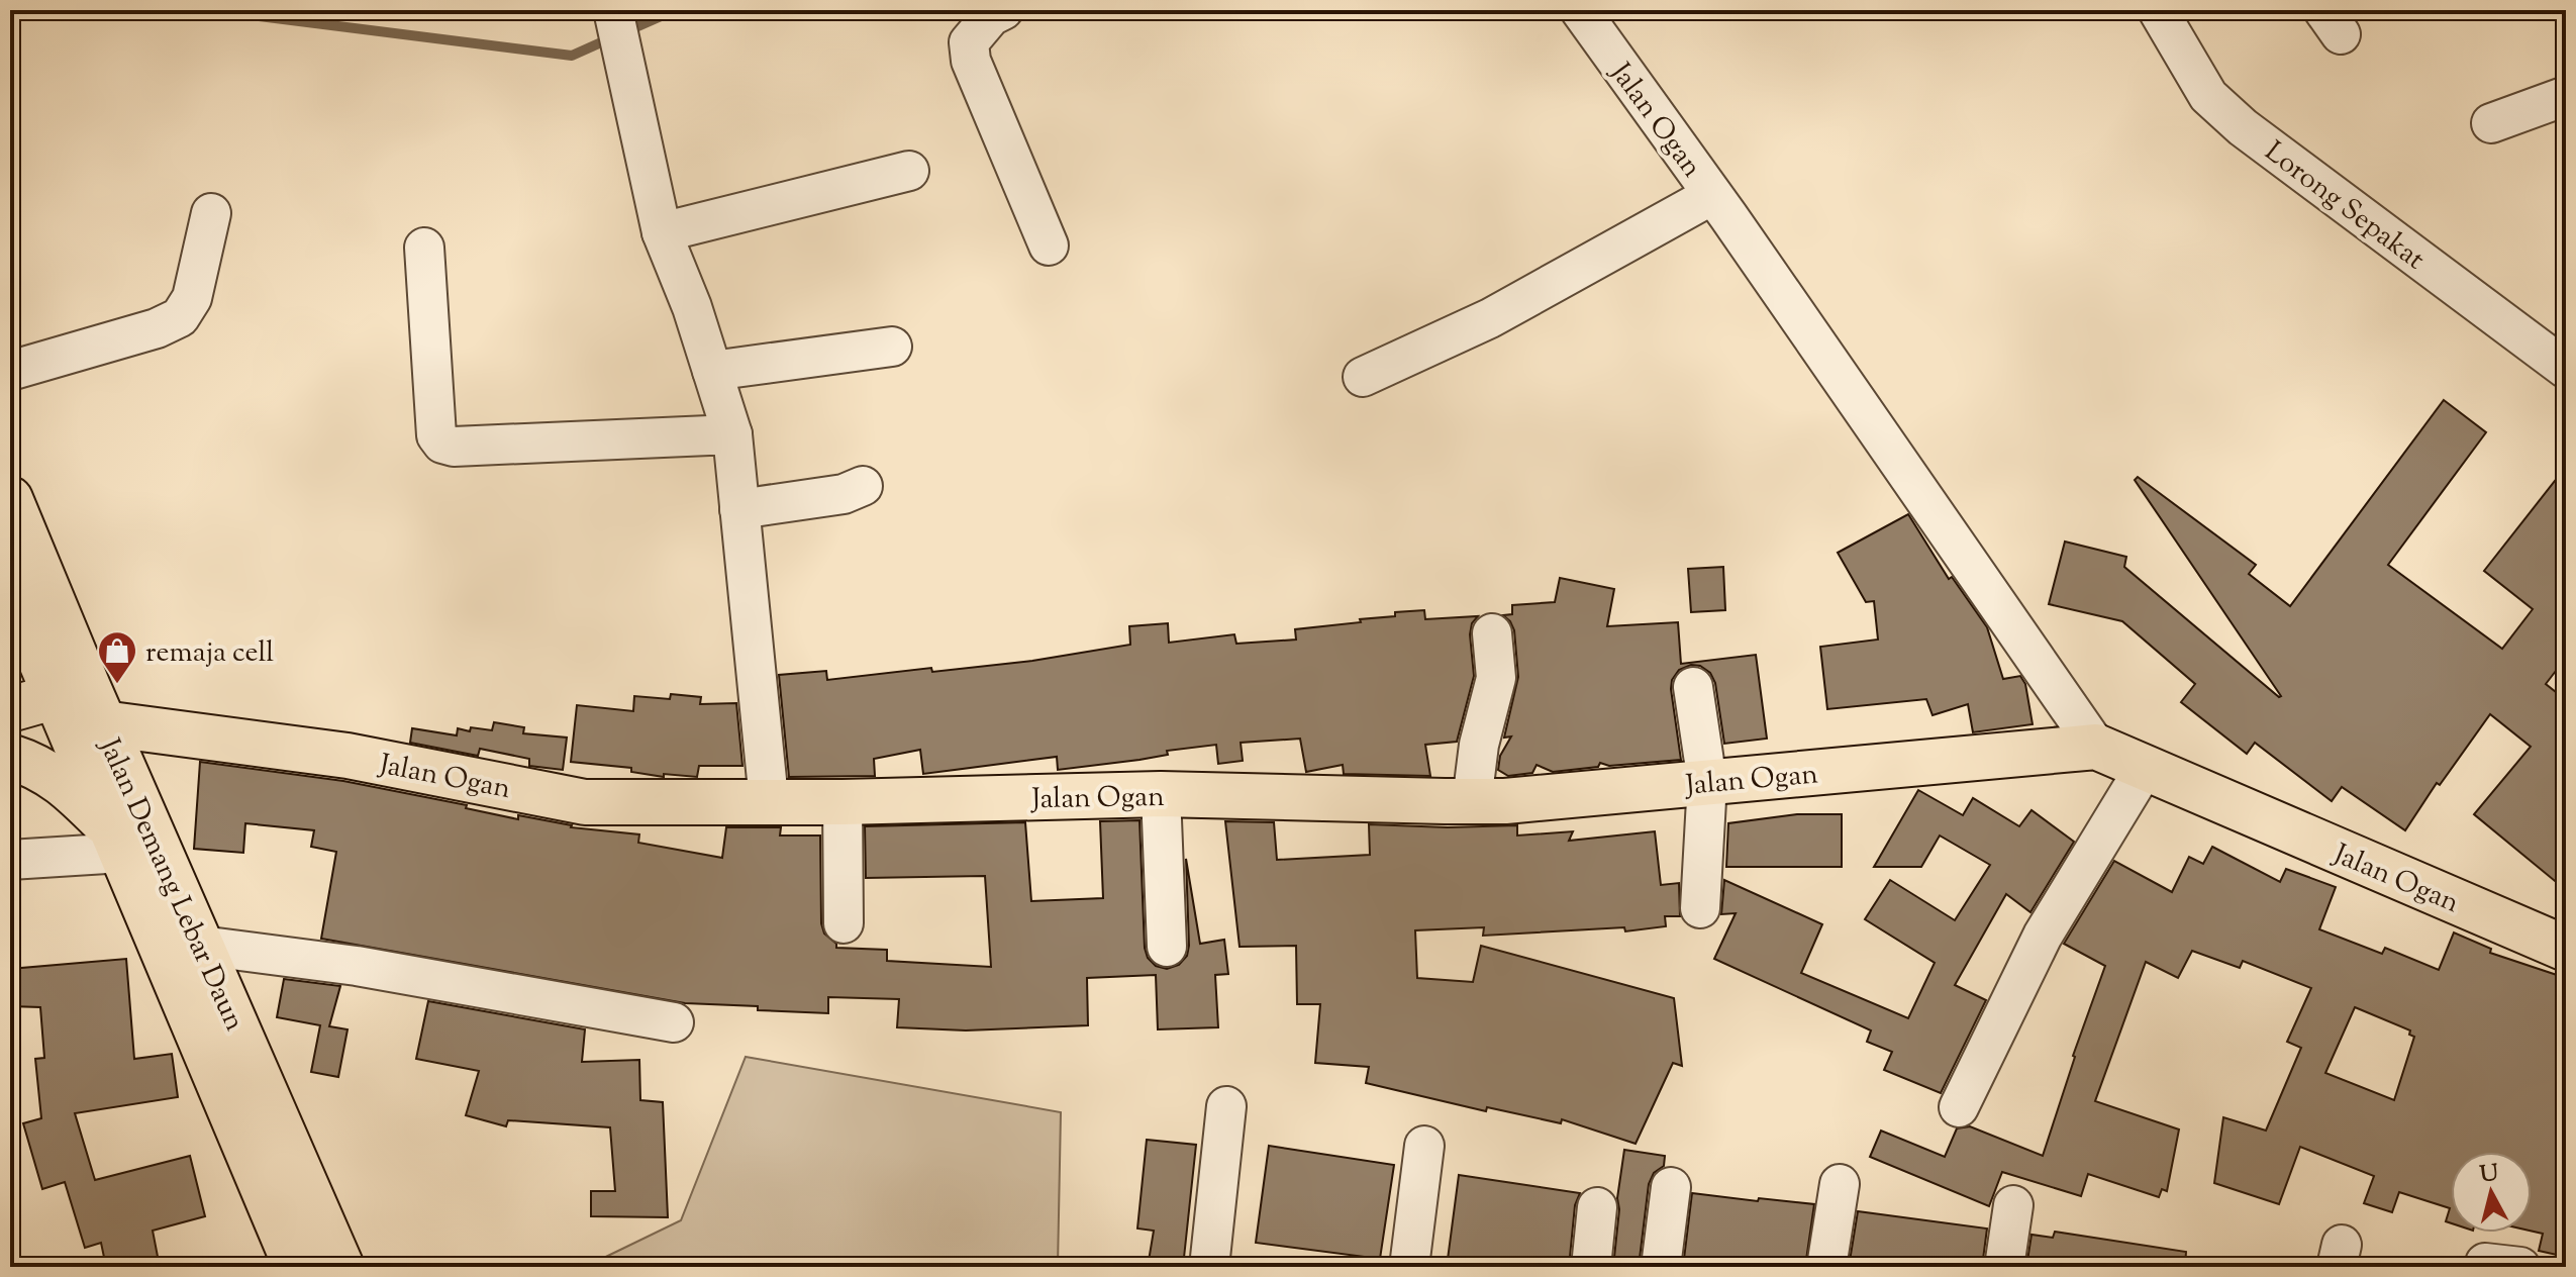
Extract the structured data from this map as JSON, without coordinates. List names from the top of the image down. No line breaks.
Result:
{"streets":{"main road":["Jalan Ogan","Jalan Demang Lebar Daun"],"street":["Lorong Sepakat"]},"crossings":[["Jalan Ogan","Jalan Demang Lebar Daun"]],"places":{"shop":["remaja cell"]},"north":"top"}
